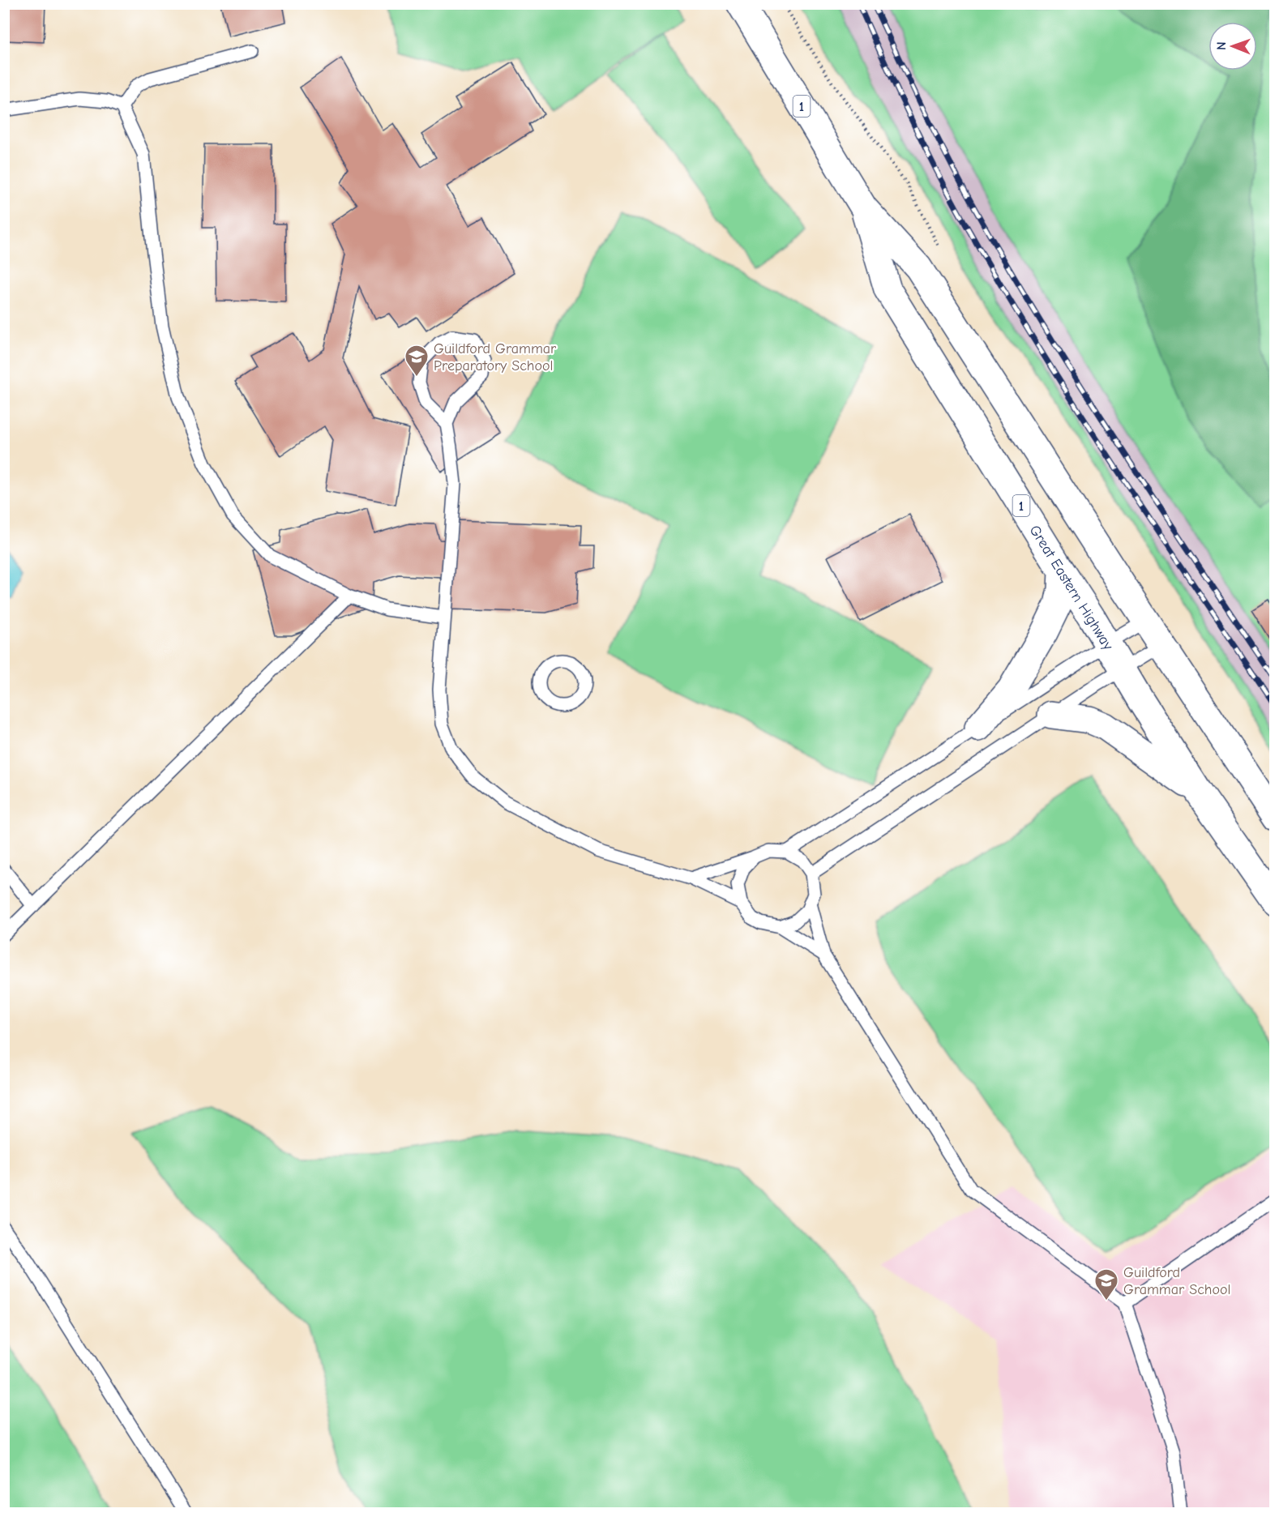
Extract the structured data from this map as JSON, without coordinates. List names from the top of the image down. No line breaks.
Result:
{"streets":{"highway":["1","Great Eastern Highway"]},"places":{"school or university":["Guildford Grammar Preparatory School","Guildford Grammar School"]},"north":"left"}
